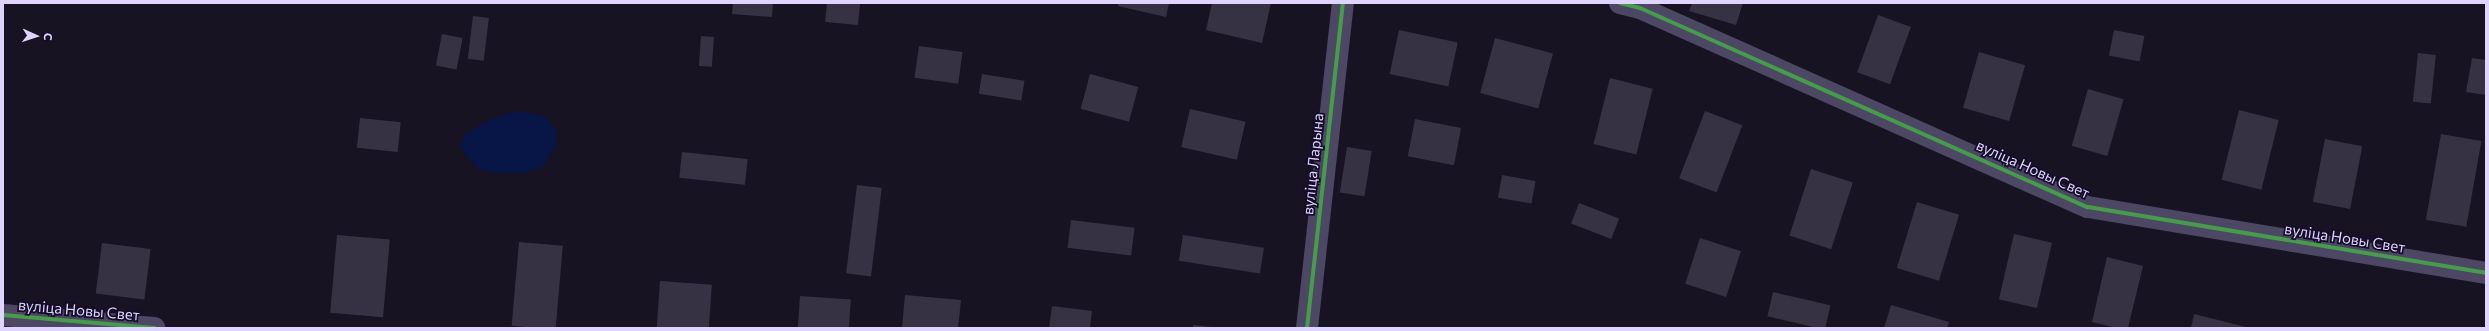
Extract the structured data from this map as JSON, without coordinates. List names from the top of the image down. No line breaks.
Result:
{"streets":{"street":["вуліца Ларына","вуліца Новы Свет"]},"north":"right"}
